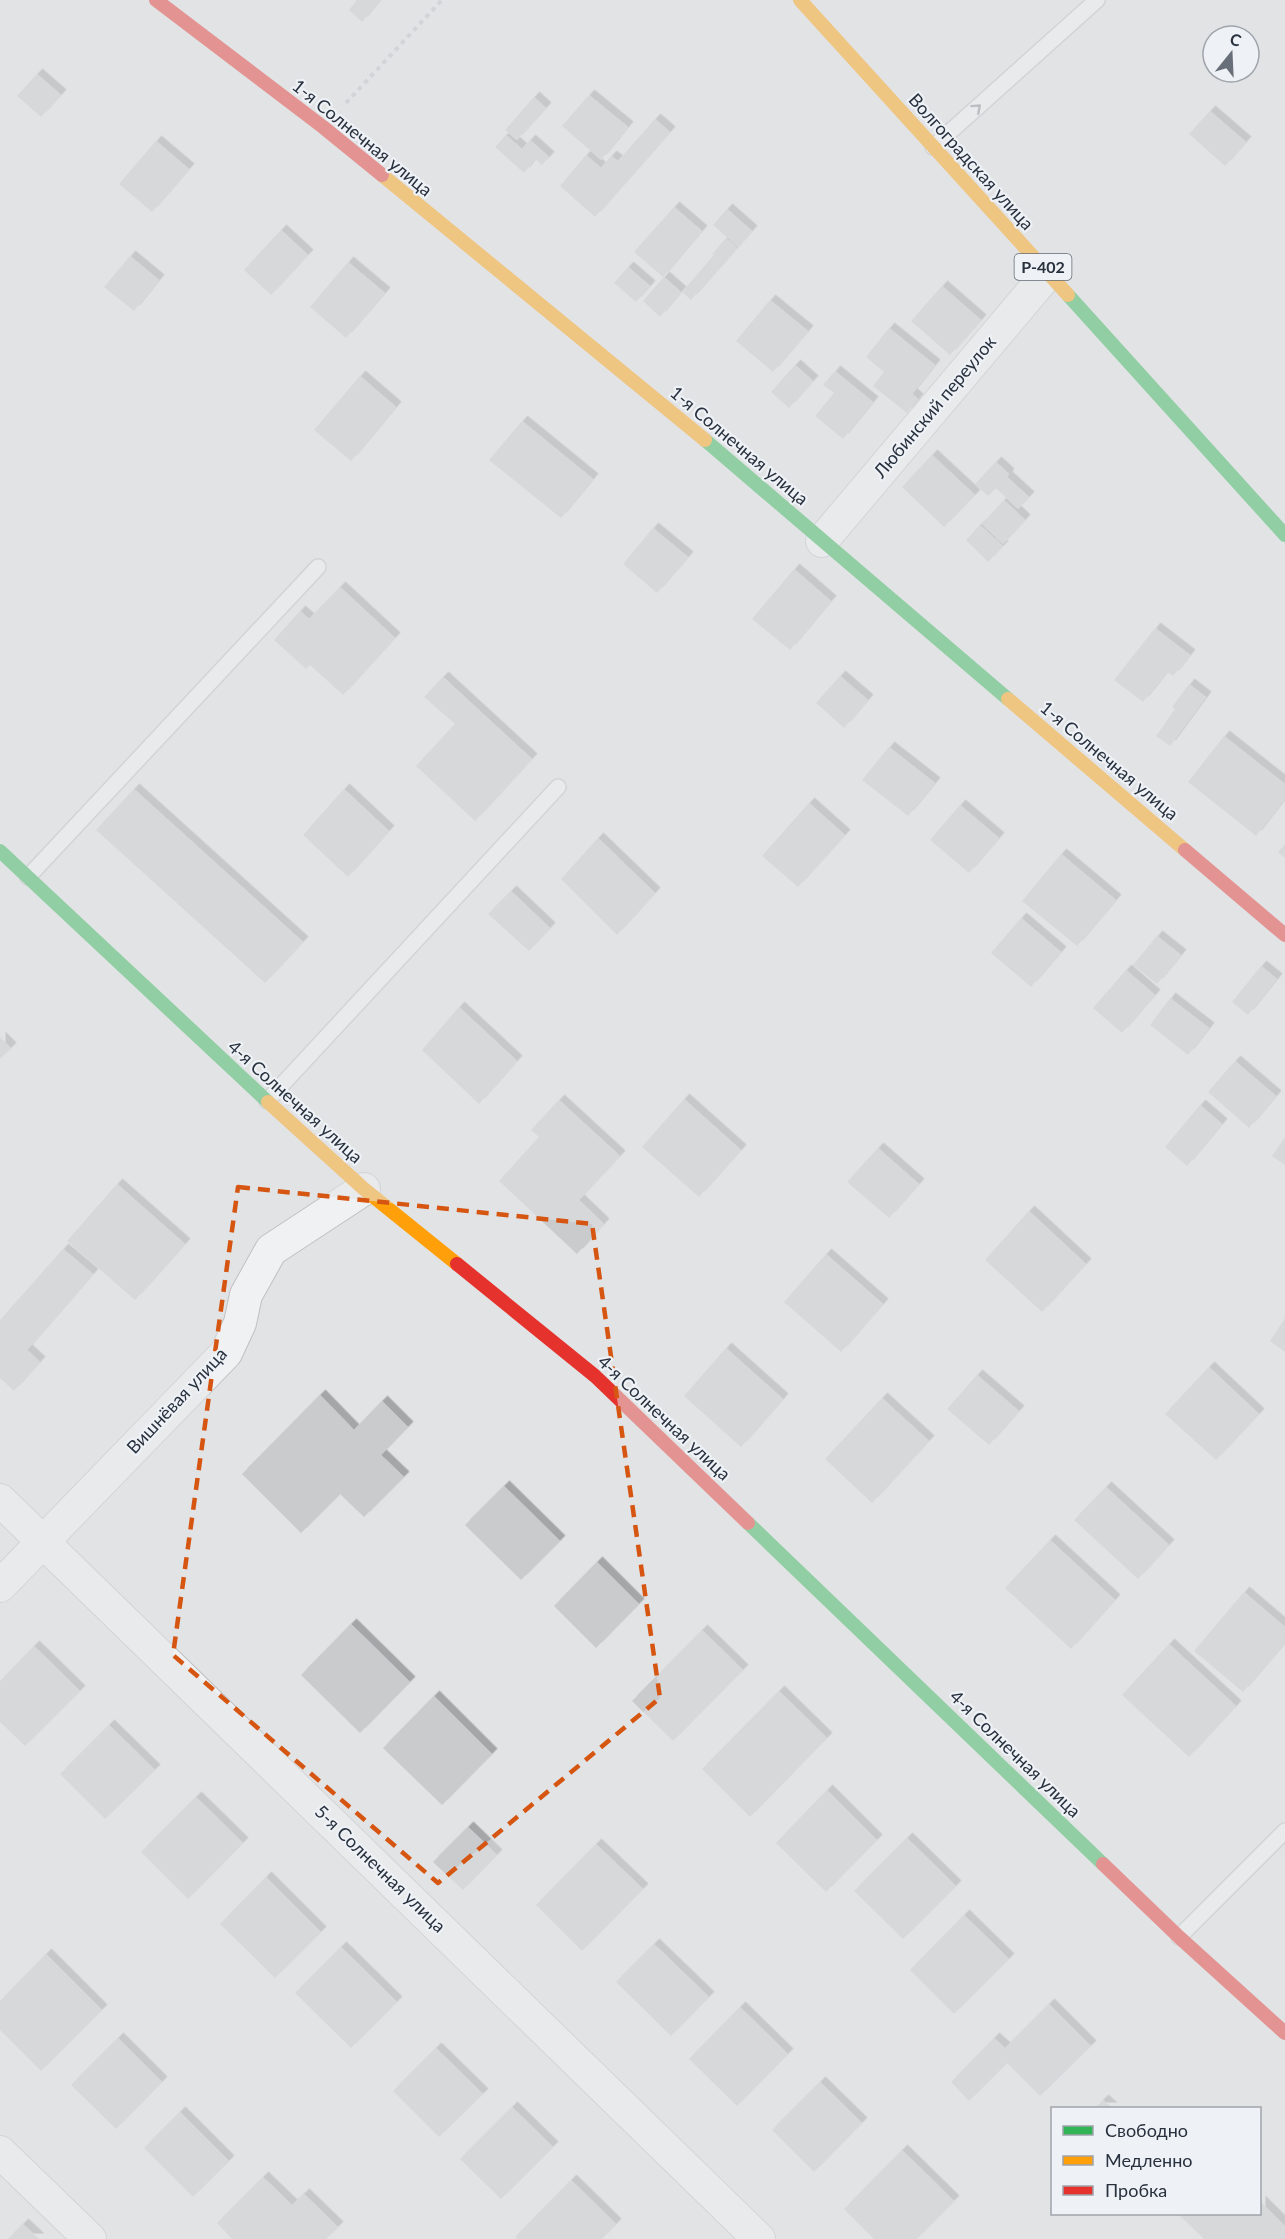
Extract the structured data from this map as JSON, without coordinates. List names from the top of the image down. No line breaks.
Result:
{"streets":{"street":["1-я Солнечная улица","Волгоградская улица","Р-402","Любинский переулок","4-я Солнечная улица","Вишнёвая улица","5-я Солнечная улица"]},"crossings":[["1-я Солнечная улица","Любинский переулок"],["Волгоградская улица","Любинский переулок"],["4-я Солнечная улица","Вишнёвая улица"],["Вишнёвая улица","5-я Солнечная улица"]],"legend":["Свободно","Медленно","Пробка"],"north":"top"}
